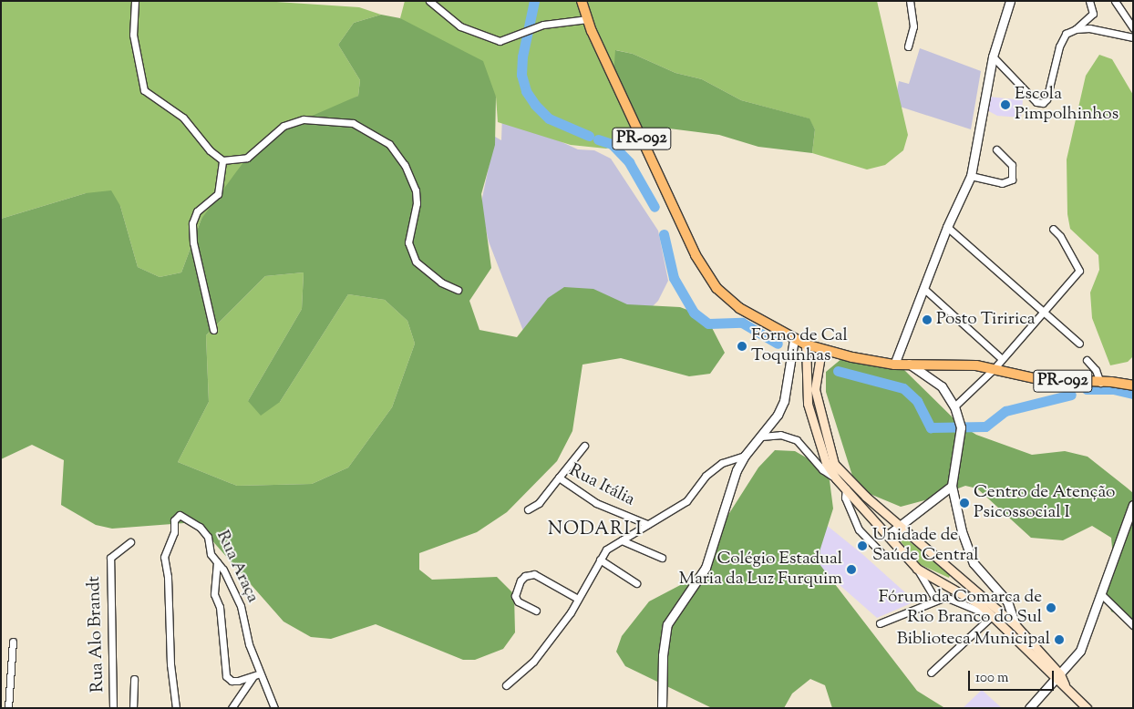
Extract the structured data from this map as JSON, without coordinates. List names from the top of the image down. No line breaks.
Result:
{"streets":{"main road":["PR-092"],"street":["Rua Itália","Rua Araça","Rua Alo Brandt"]},"districts":["NODARI I"],"places":["Escola Pimpolhinhos","Posto Tiririca","Forno de Cal Toquinhas","Centro de Atenção Psicossocial I","Unidade de Saúde Central","Colégio Estadual Maria da Luz Furquim","Fórum da Comarca de Rio Branco do Sul","Biblioteca Municipal"],"scale_bar":"100 m"}
